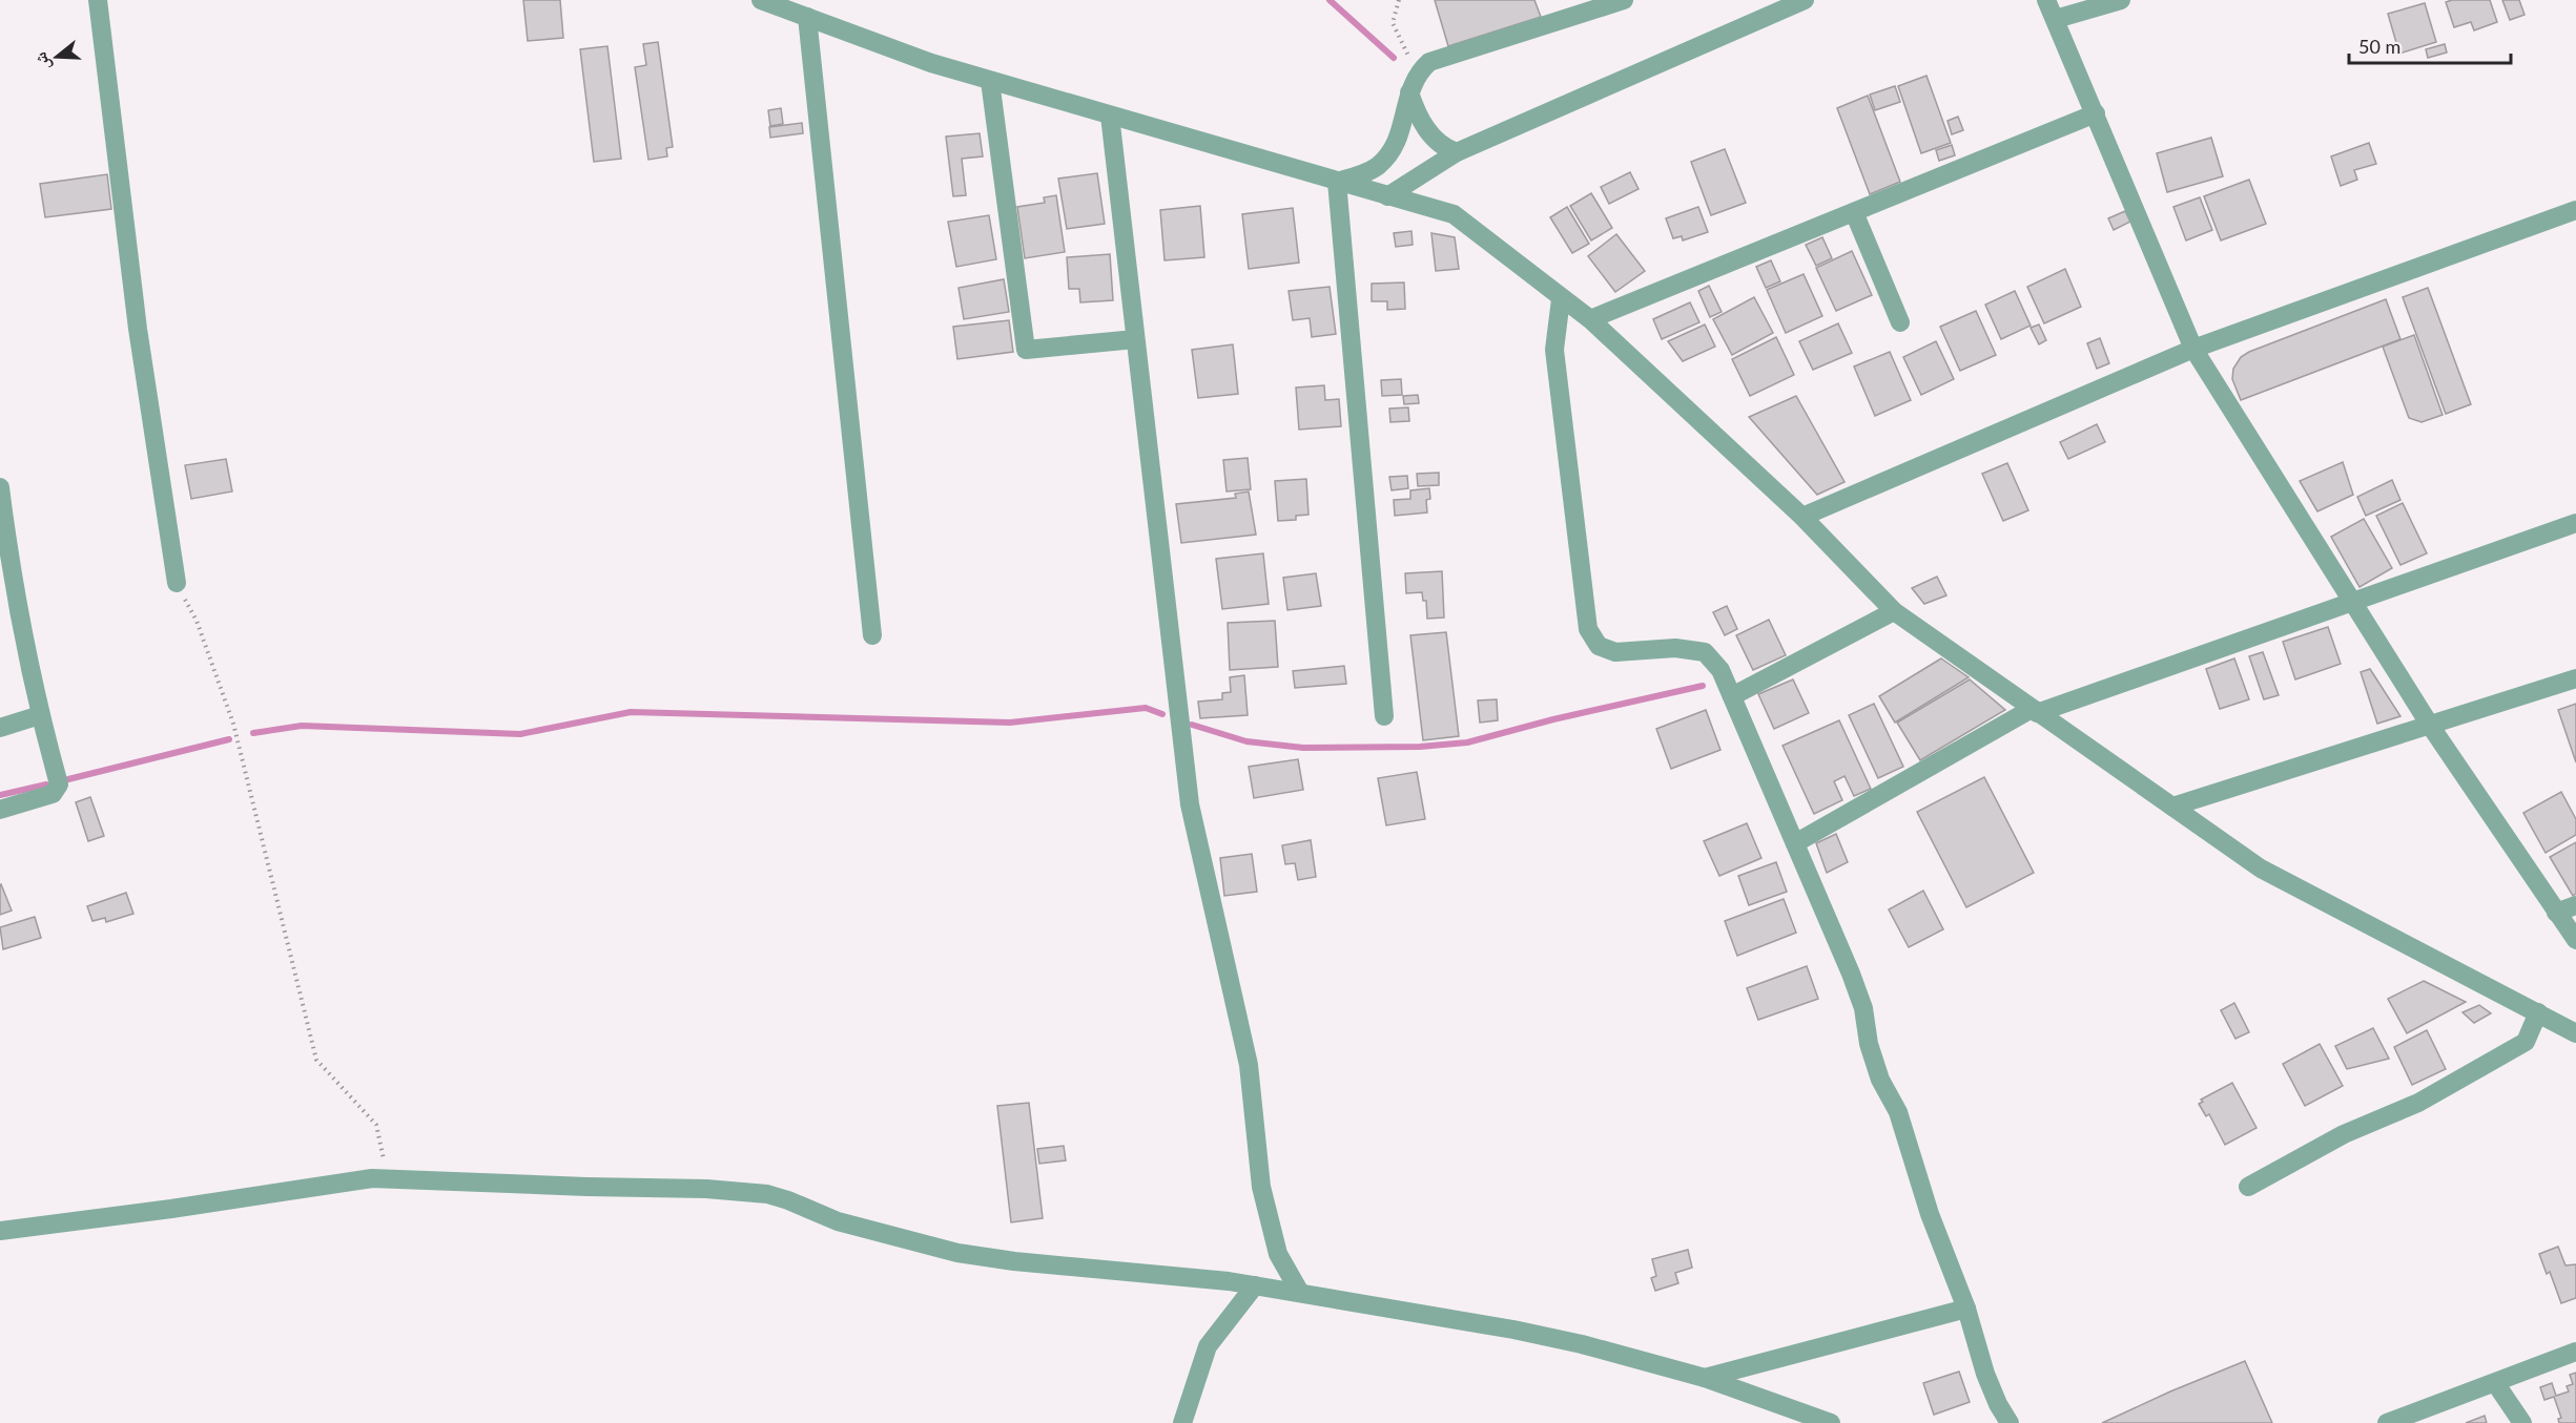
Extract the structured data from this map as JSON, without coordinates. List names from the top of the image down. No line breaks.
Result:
{"scale_bar":"50 m","north":"left"}
